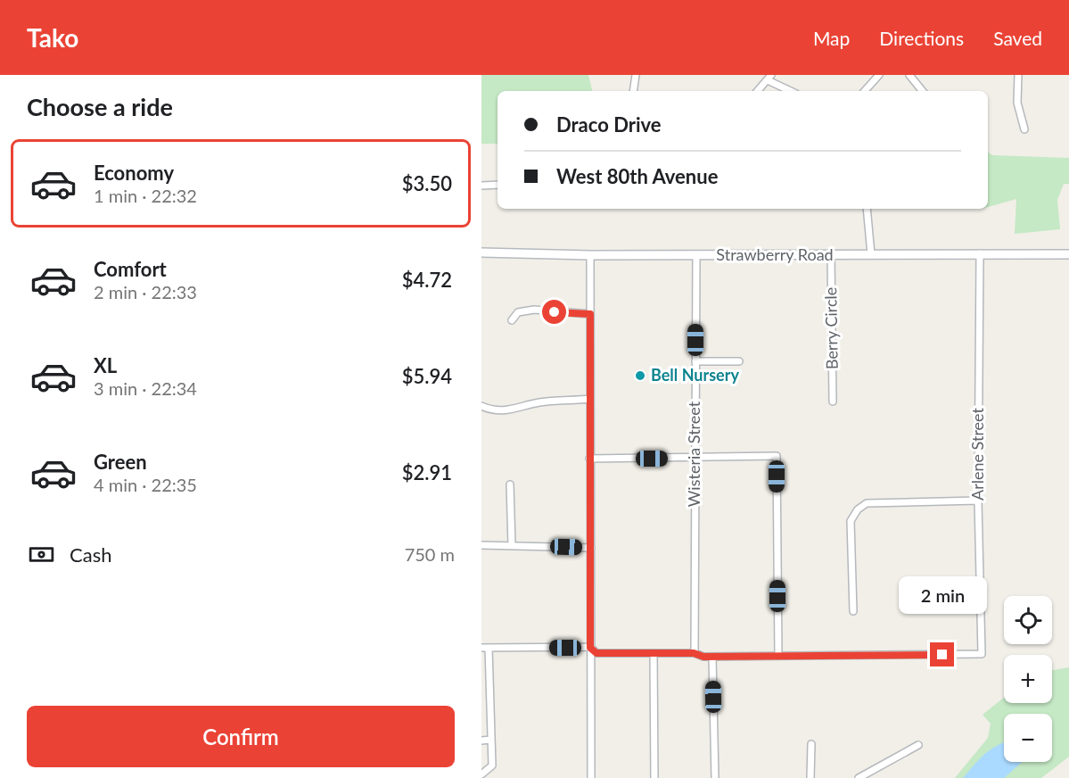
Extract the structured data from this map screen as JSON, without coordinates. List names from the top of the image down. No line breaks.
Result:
{"streets":{"street":["Strawberry Road","Berry Circle","Wisteria Street","Arlene Street"]},"crossings":[["Strawberry Road","Berry Circle"],["Strawberry Road","Wisteria Street"],["Strawberry Road","Arlene Street"]],"places":["Bell Nursery"],"page":{"header":"Tako","nav":["Map","Directions","Saved"],"heading":"Choose a ride","banner":["Draco Drive","West 80th Avenue"],"list":[{"name":"Economy","note":"1 min · 22:32","value":"$3.50"},{"name":"Comfort","note":"2 min · 22:33","value":"$4.72"},{"name":"XL","note":"3 min · 22:34","value":"$5.94"},{"name":"Green","note":"4 min · 22:35","value":"$2.91"}],"pay":["Cash","750 m"],"bubble":"2 min","map_buttons":["+","−"],"buttons":"Confirm"}}
